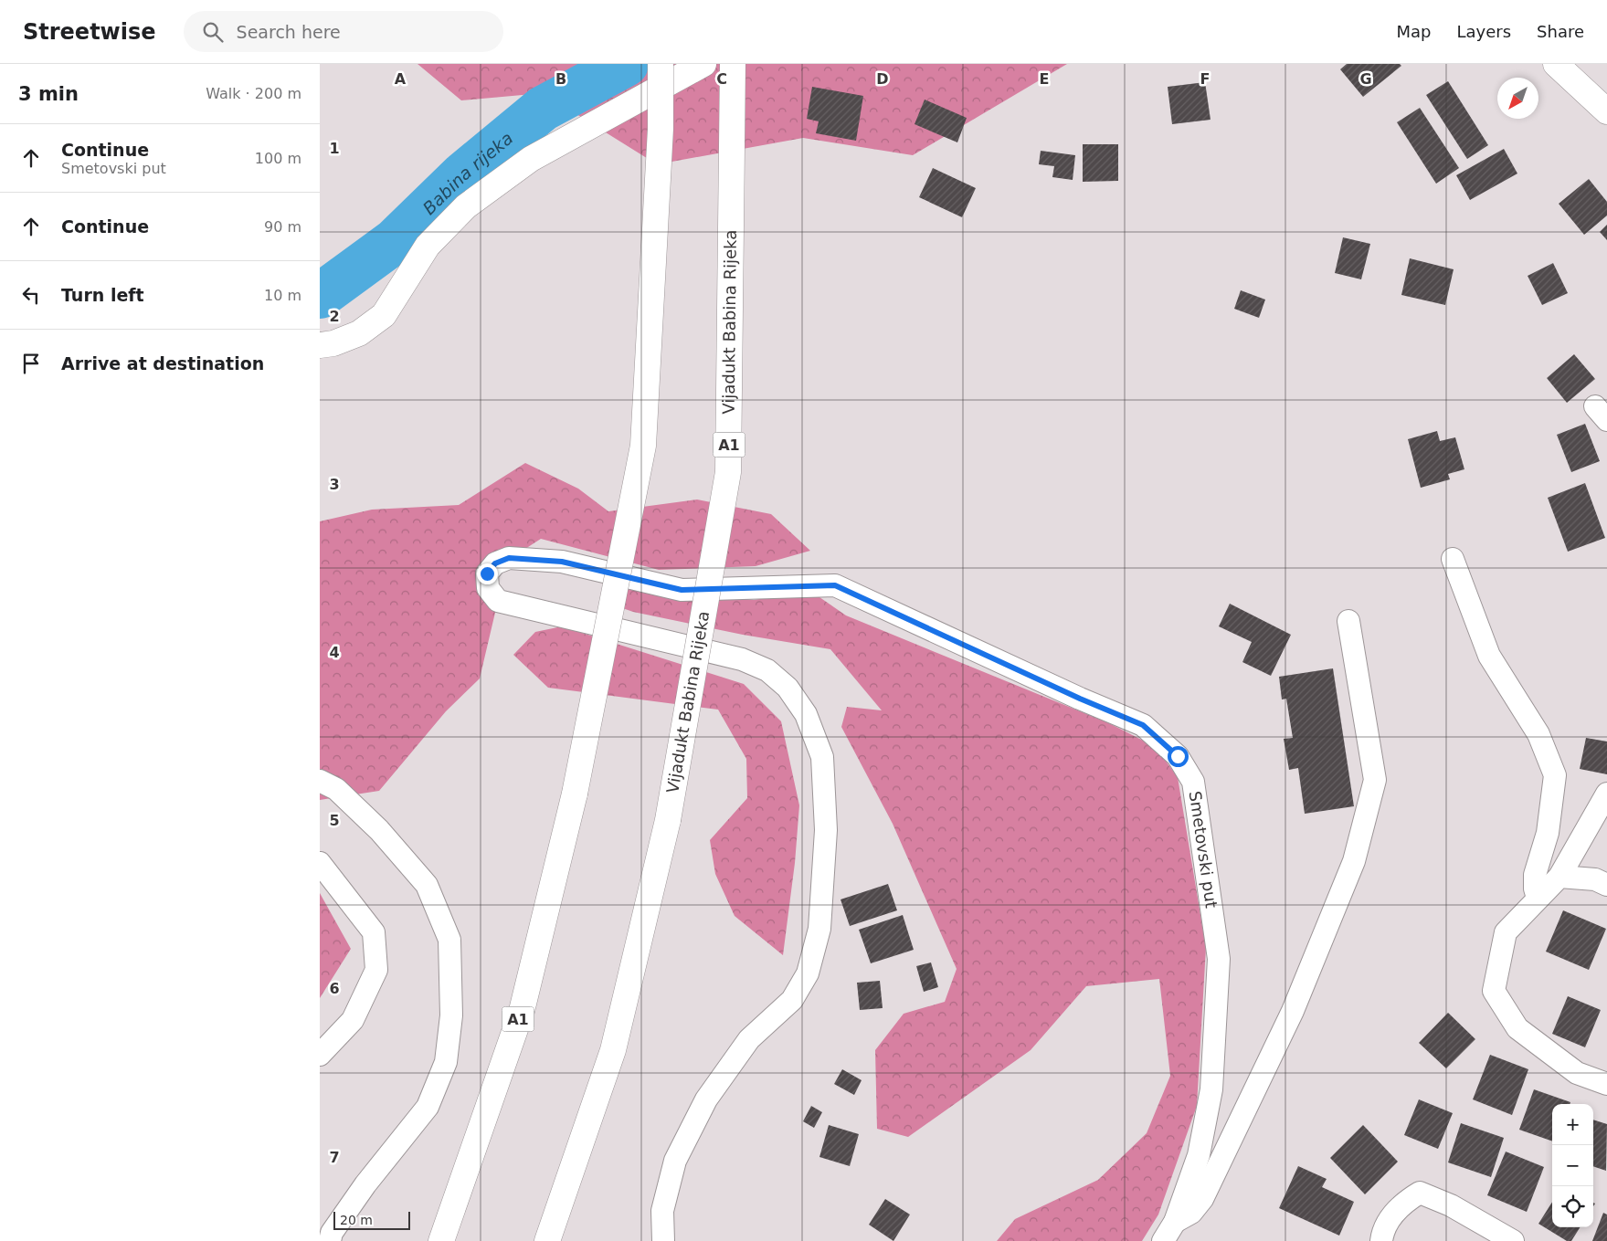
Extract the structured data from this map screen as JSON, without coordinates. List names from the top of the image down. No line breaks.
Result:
{"streets":{"main road":["Vijadukt Babina Rijeka","A1"],"street":["Smetovski put"]},"water":["Babina rijeka"],"scale_bar":"20 m","north":"bottom left","page":{"header":"Streetwise","search":"Search here","nav":["Map","Layers","Share"],"heading":["3 min","Walk · 200 m"],"list":[["Continue","Smetovski put","100 m"],["Continue","90 m"],["Turn left","10 m"],"Arrive at destination"],"map_buttons":["+","−"],"scale":"20 m"},"grid":{"columns":["A","B","C","D","E","F","G"],"rows":["1","2","3","4","5","6","7"]}}
